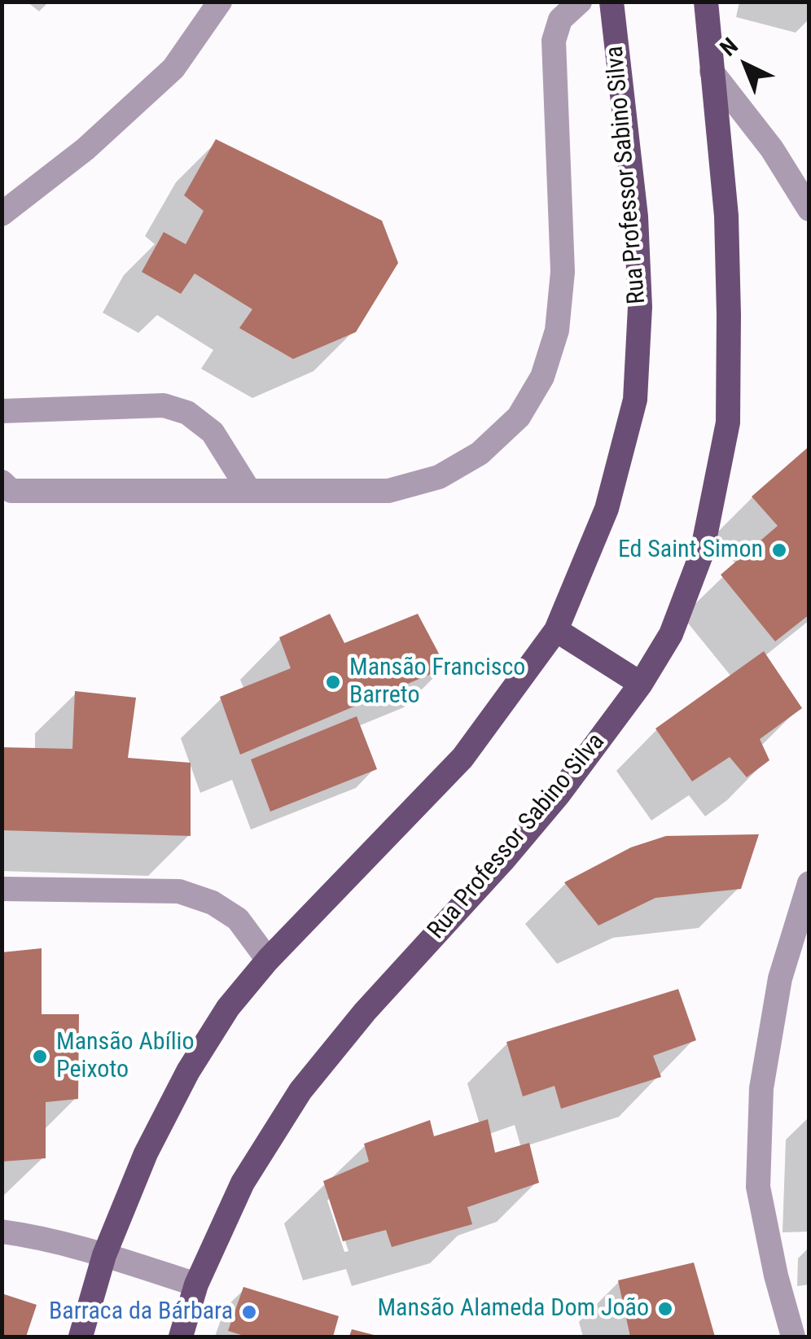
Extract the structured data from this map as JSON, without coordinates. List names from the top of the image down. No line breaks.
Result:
{"streets":{"main road":["Rua Professor Sabino Silva"]},"places":["Ed Saint Simon","Mansão Francisco Barreto","Mansão Abílio Peixoto","Mansão Alameda Dom João","Barraca da Bárbara"],"north":"top left"}
